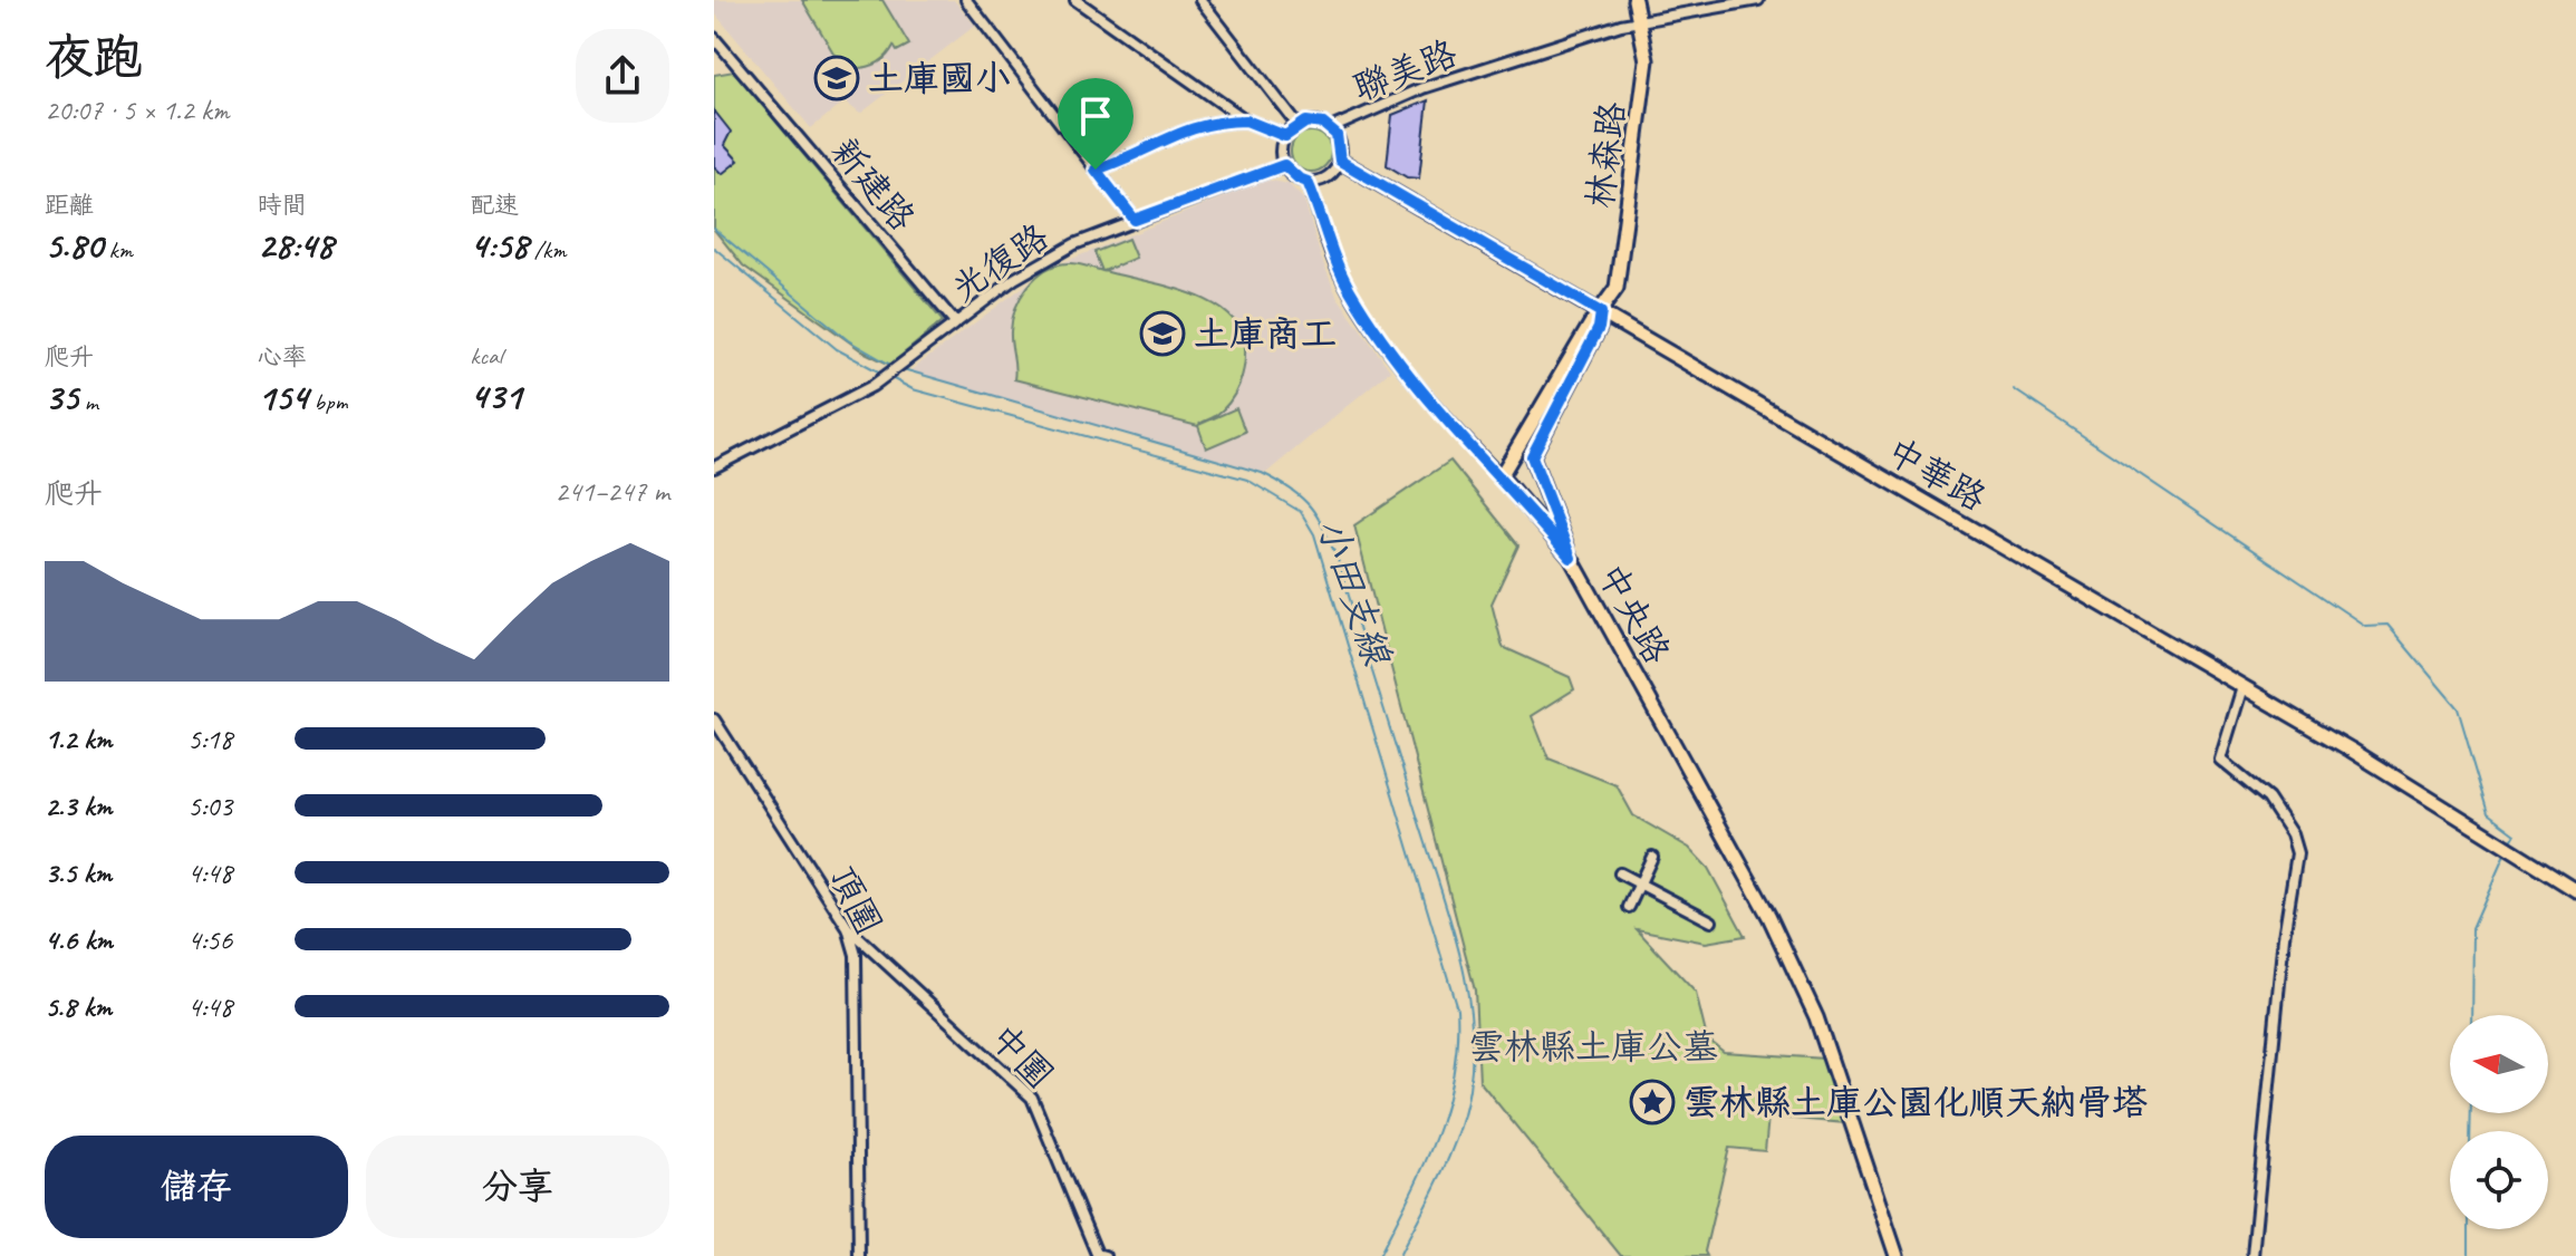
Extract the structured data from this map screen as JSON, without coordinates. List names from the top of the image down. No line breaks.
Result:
{"streets":{"main road":["林森路","中華路","中央路"],"street":["聯美路","新建路","光復路","頂圍","中圍"]},"crossings":[["聯美路","林森路"],["聯美路","光復路"],["聯美路","中華路"],["聯美路","中央路"],["林森路","中華路"],["林森路","中央路"],["新建路","光復路"],["光復路","中華路"],["光復路","中央路"],["中華路","中央路"],["頂圍","中圍"]],"water":["小田支線"],"parks":["雲林縣土庫公墓"],"places":{"school or university":["土庫國小","土庫商工"],"place":["雲林縣土庫公園化順天納骨塔"]},"north":"left","page":{"heading":["夜跑","20:07 · 5 × 1.2 km"],"stats":[["距離","5.80 km"],["時間","28:48"],["配速","4:58 /km"],["爬升","35 m"],["心率","154 bpm"],["kcal","431"]],"chart":["爬升","241–247 m"],"list":[{"name":"1.2 km","note":"5:18"},{"name":"2.3 km","note":"5:03"},{"name":"3.5 km","note":"4:48"},{"name":"4.6 km","note":"4:56"},{"name":"5.8 km","note":"4:48"}],"buttons":["儲存","分享"]}}
